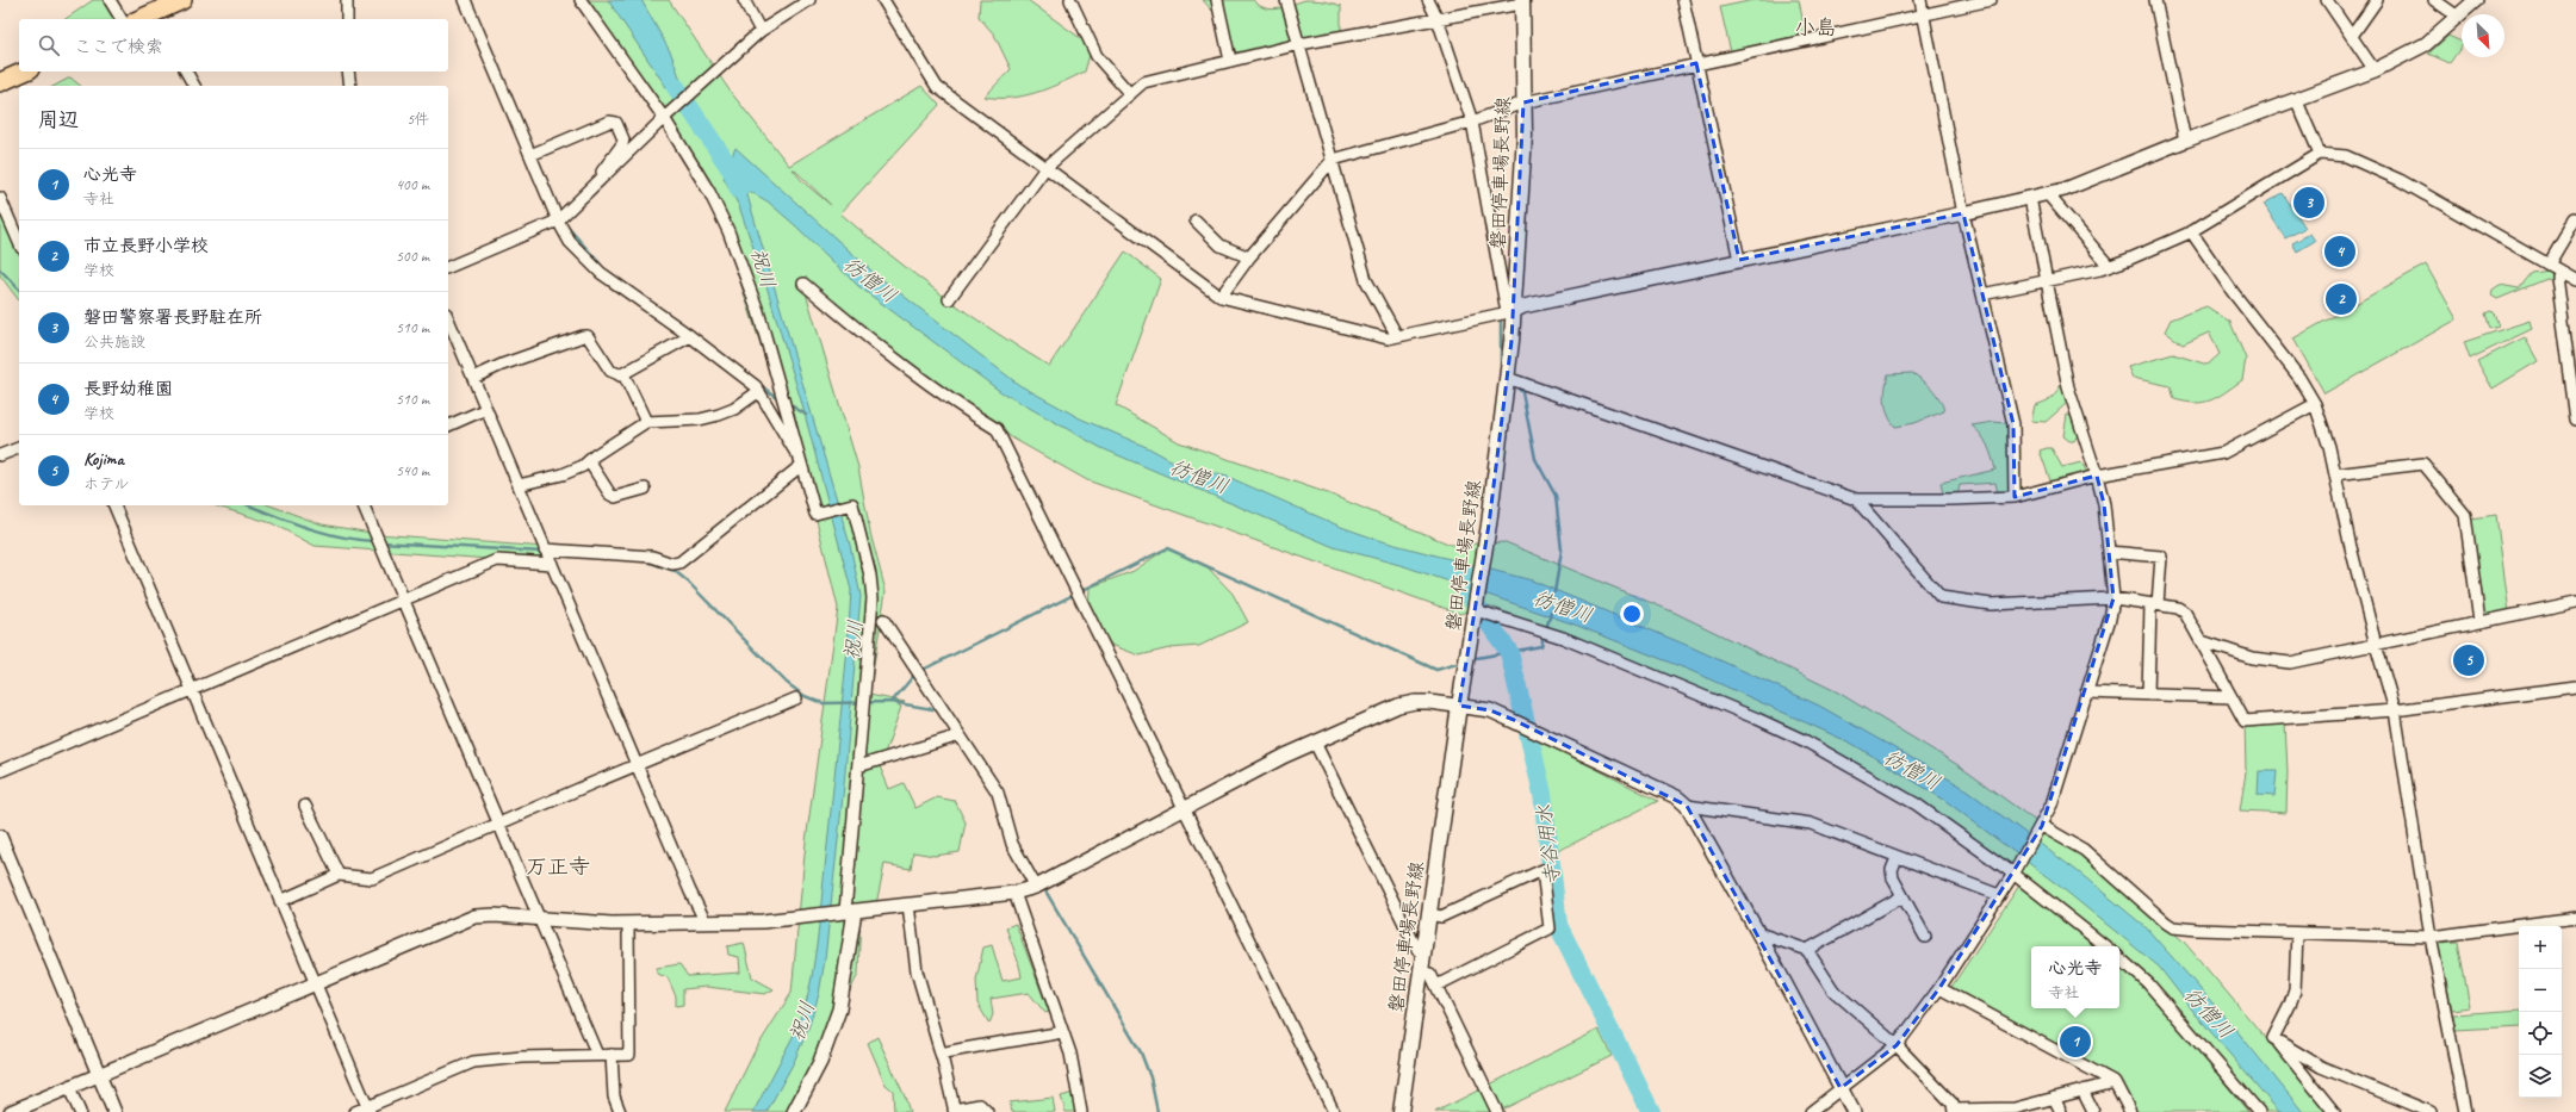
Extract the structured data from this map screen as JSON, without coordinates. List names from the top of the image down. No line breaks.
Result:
{"streets":{"main road":["磐田停車場長野線"]},"districts":["小島","万正寺"],"water":["祝川","彷僧川","寺谷用水"],"north":"bottom right","page":{"search":"ここで検索","heading":["周辺","5件"],"list":[{"mark":"1","name":"心光寺","note":"寺社","value":"400 m"},{"mark":"2","name":"市立長野小学校","note":"学校","value":"500 m"},{"mark":"3","name":"磐田警察署長野駐在所","note":"公共施設","value":"510 m"},{"mark":"4","name":"長野幼稚園","note":"学校","value":"510 m"},{"mark":"5","name":"Kojima","note":"ホテル","value":"540 m"}],"pins":["3","4","2","5","1"],"map_buttons":["+","−"],"popup":["心光寺","寺社"]}}
